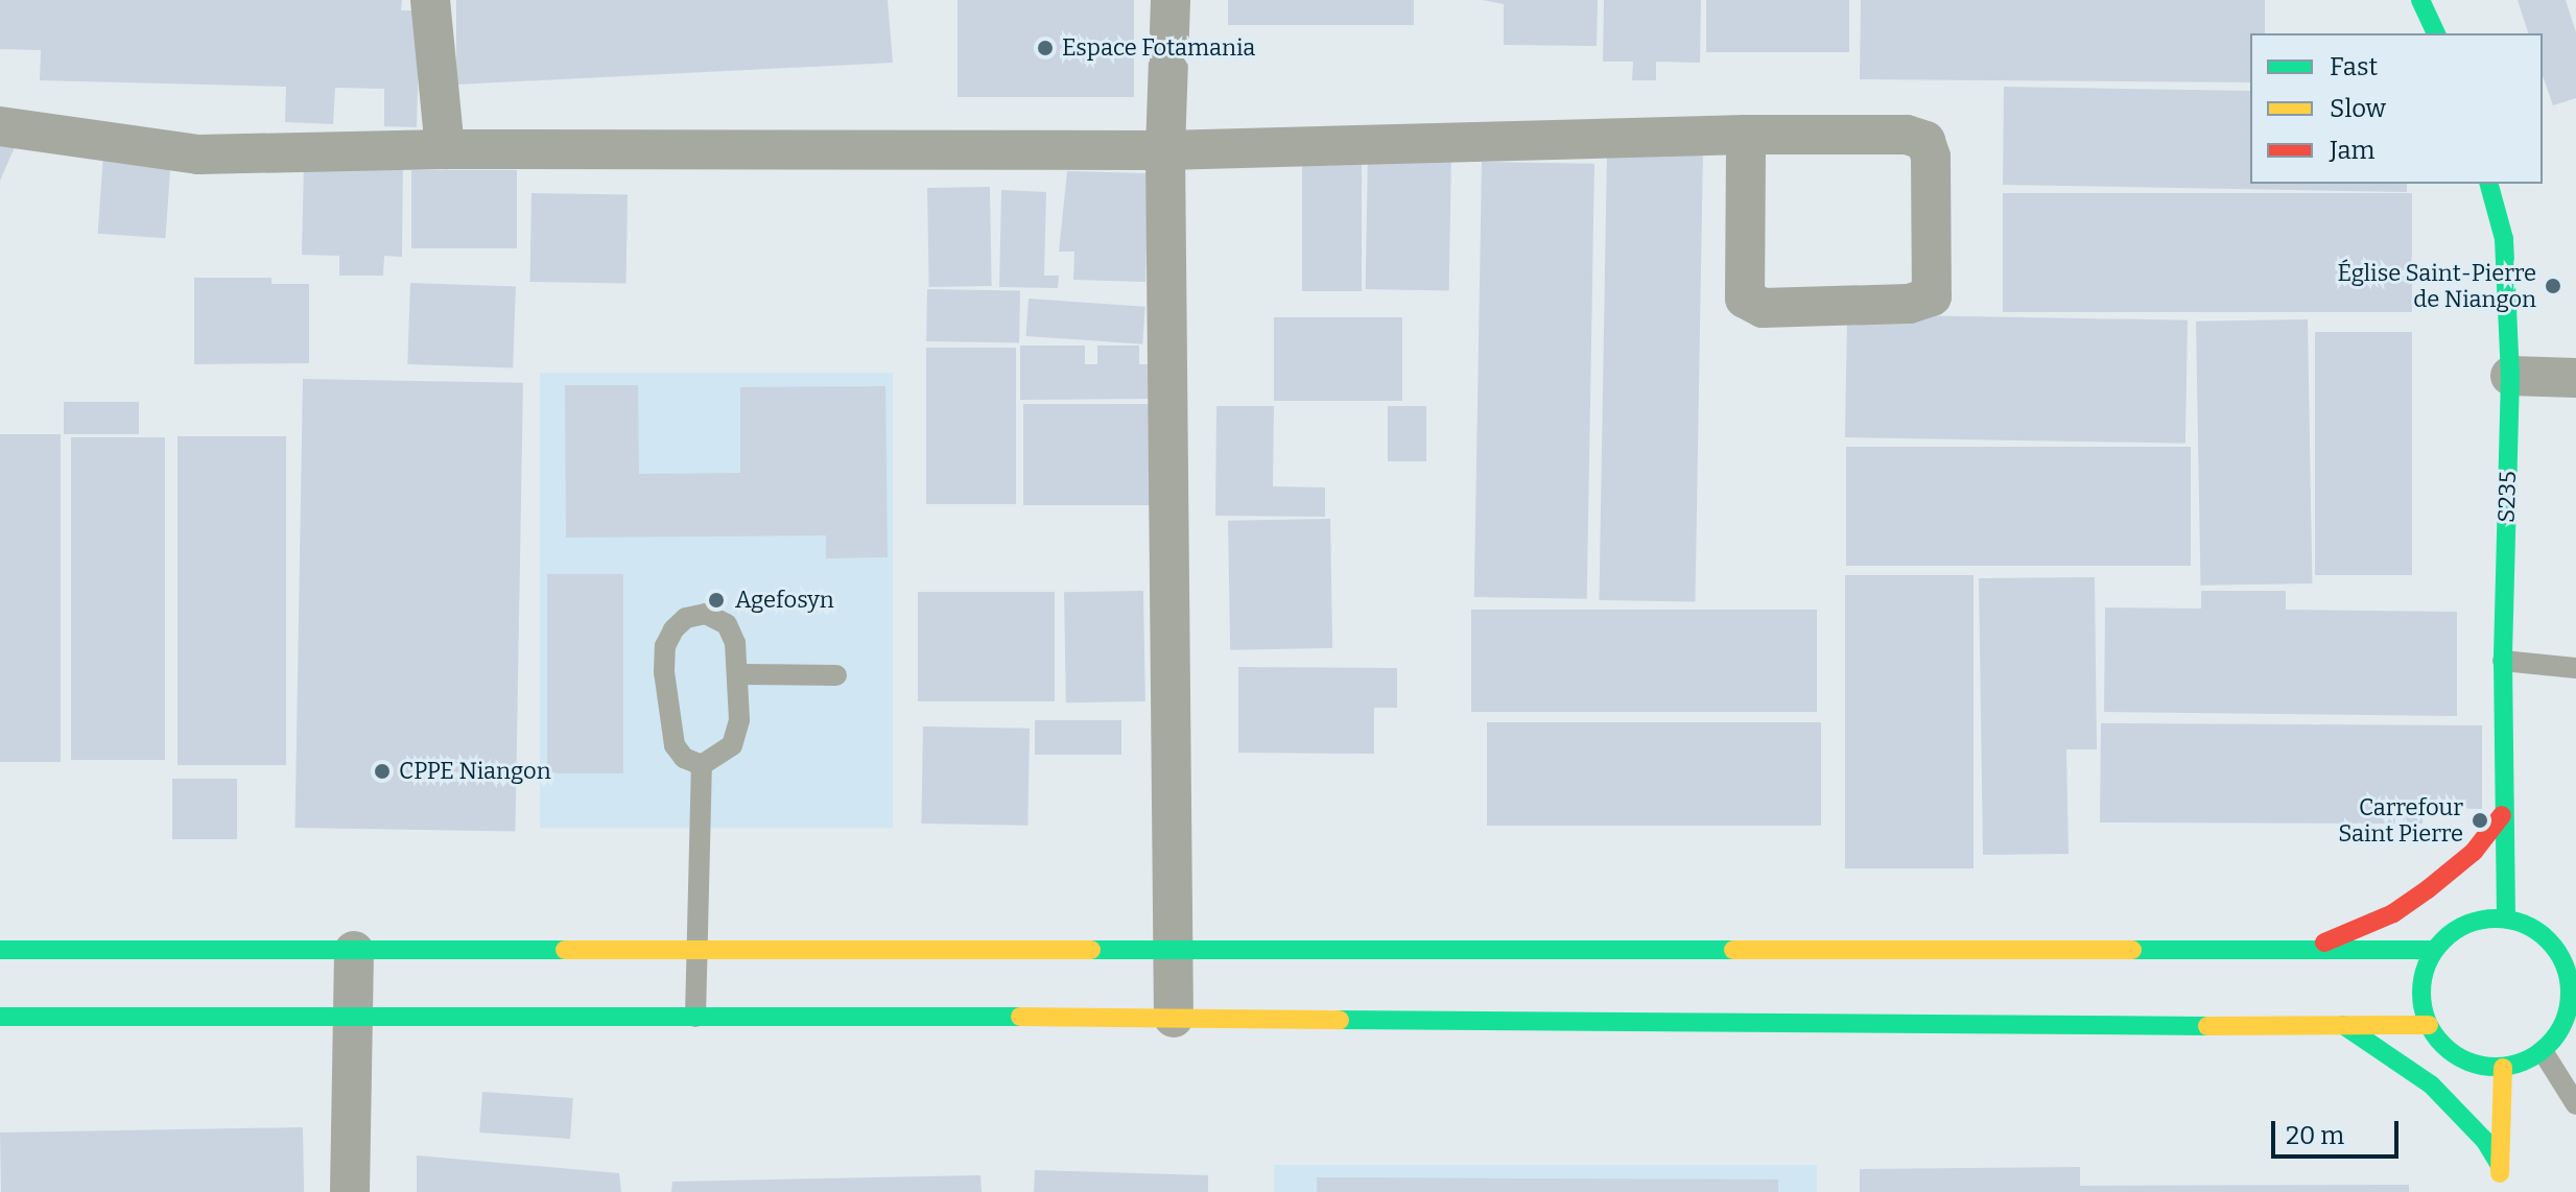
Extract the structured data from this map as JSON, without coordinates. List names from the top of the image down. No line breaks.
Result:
{"streets":{"main road":["S235"]},"places":["Espace Fotamania","Église Saint-Pierre de Niangon","Agefosyn","CPPE Niangon","Carrefour Saint Pierre"],"legend":["Fast","Slow","Jam"],"scale_bar":"20 m"}
